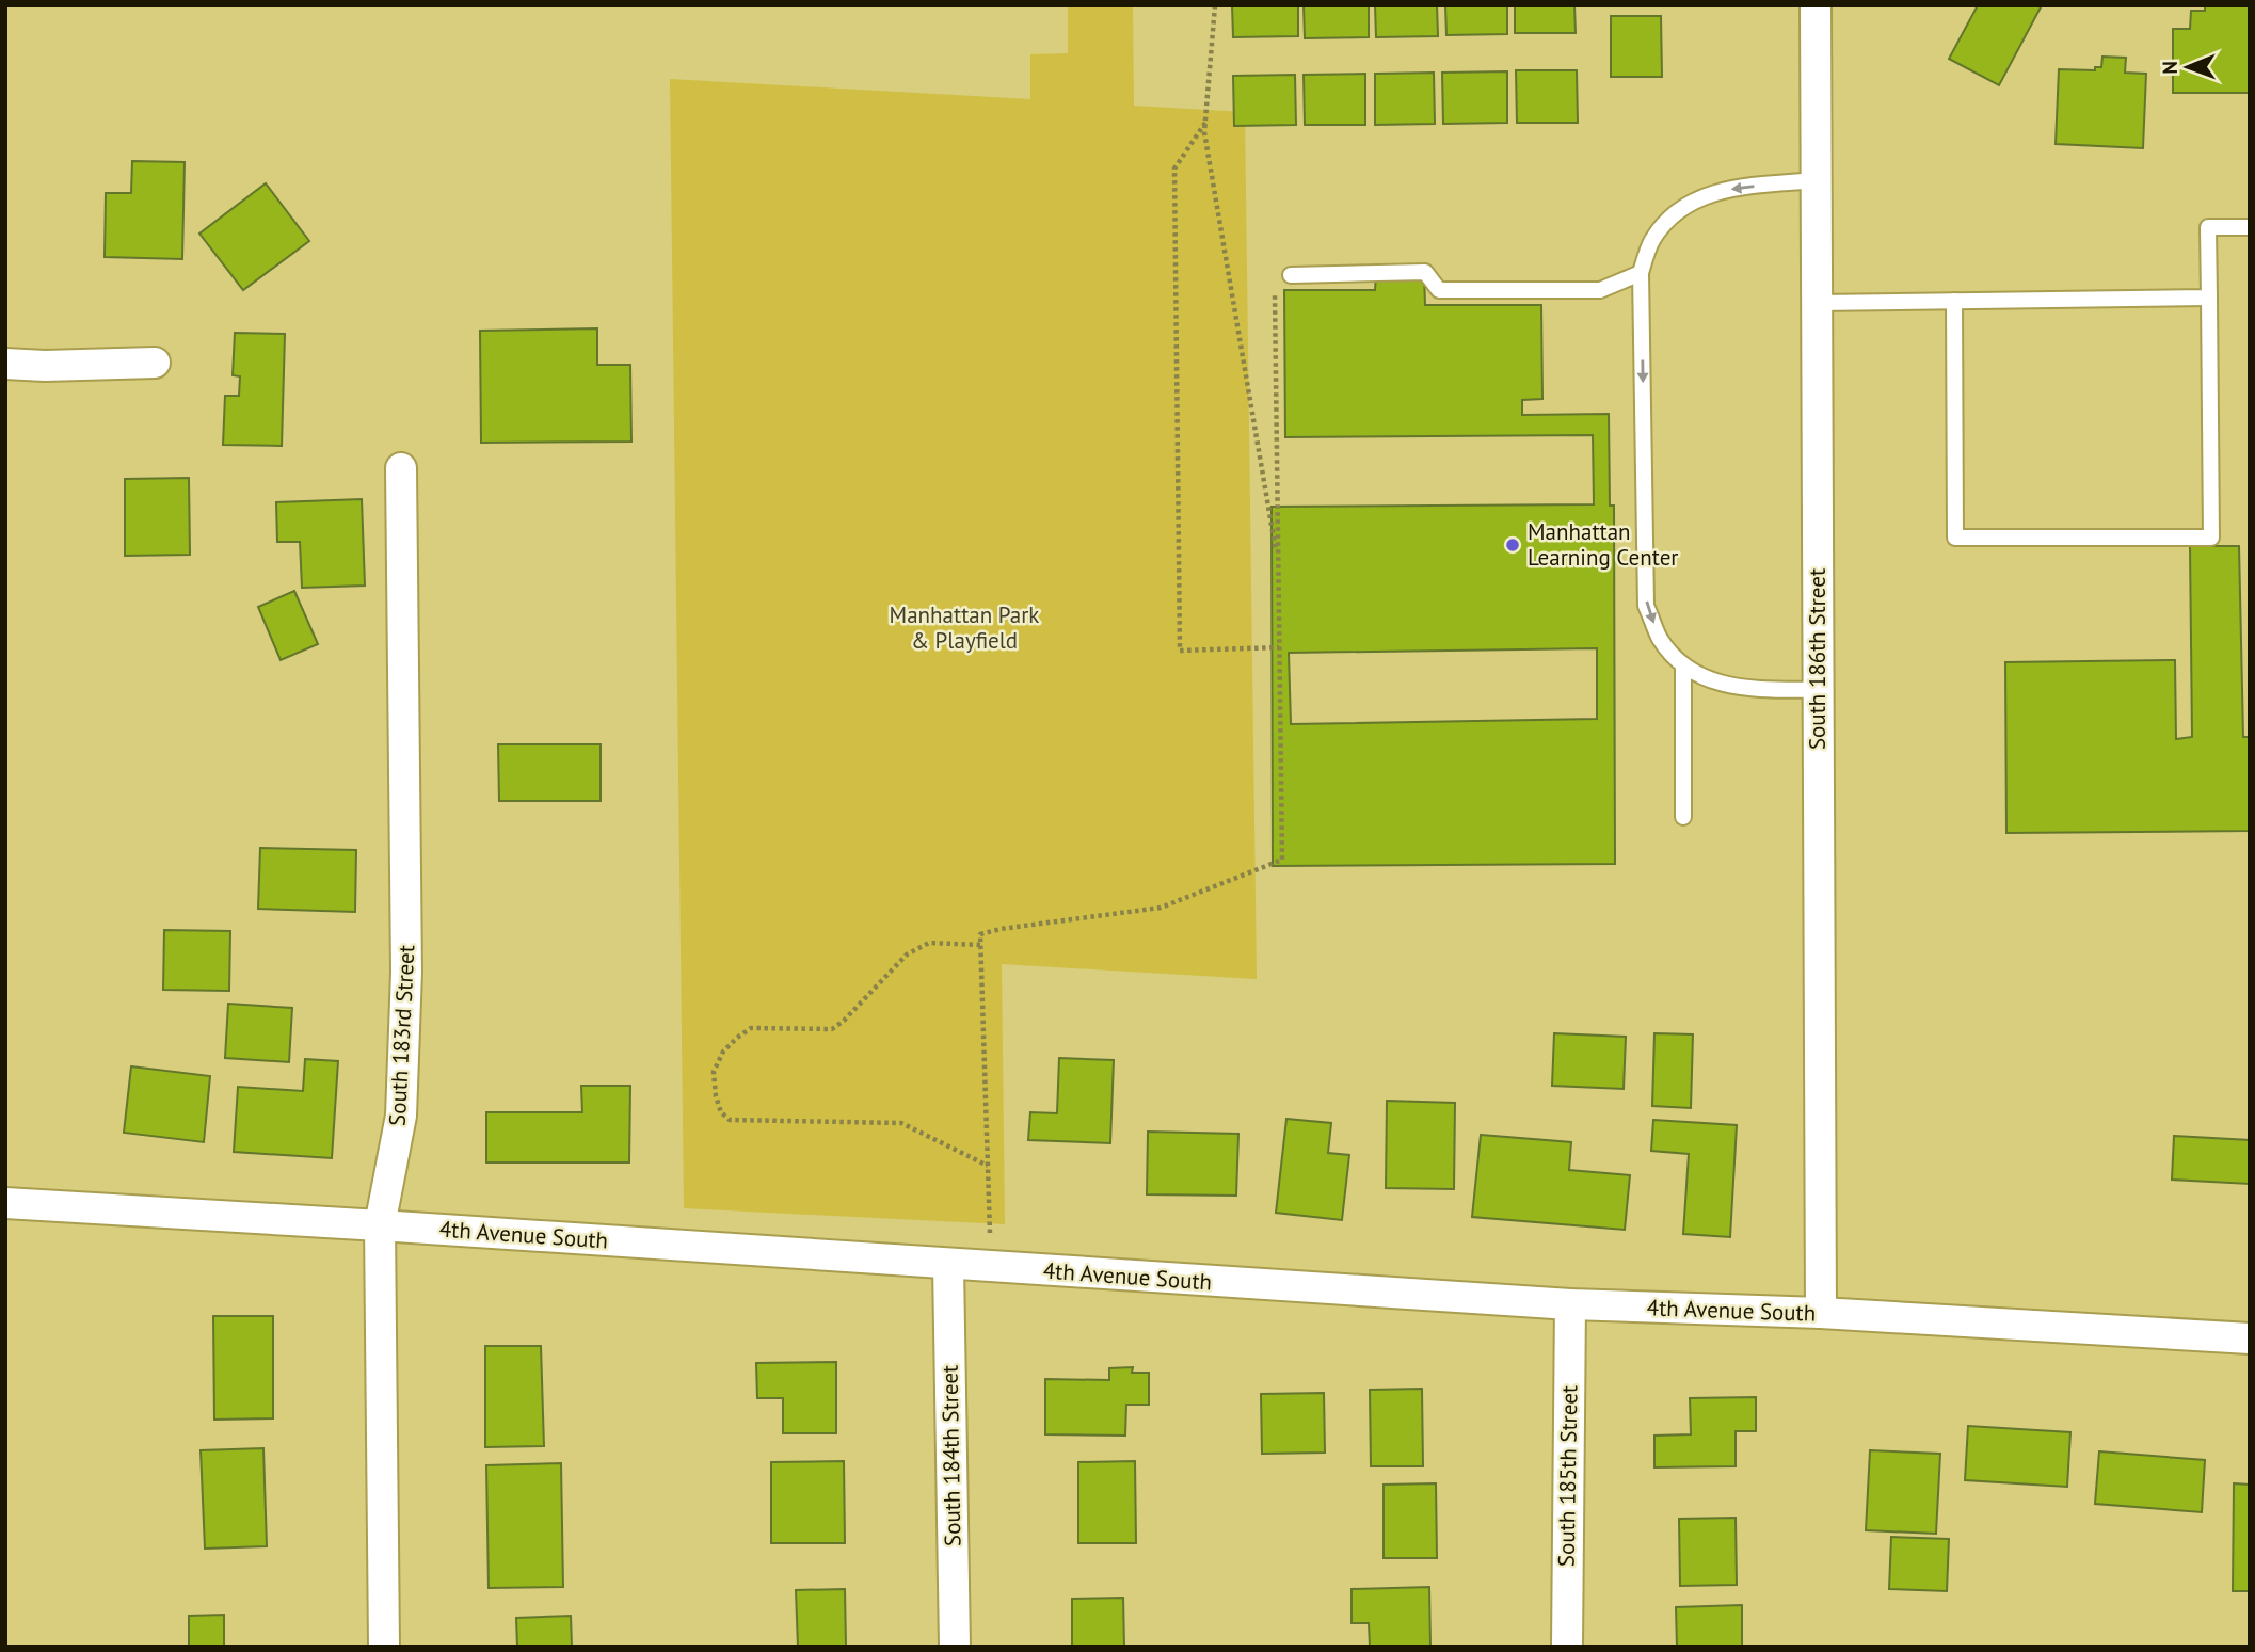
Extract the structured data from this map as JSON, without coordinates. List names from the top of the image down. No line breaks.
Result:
{"streets":{"street":["South 186th Street","South 183rd Street","4th Avenue South","South 184th Street","South 185th Street"]},"crossings":[["South 186th Street","4th Avenue South"],["South 183rd Street","4th Avenue South"],["4th Avenue South","South 184th Street"],["4th Avenue South","South 185th Street"]],"parks":["Manhattan Park & Playfield"],"places":["Manhattan Learning Center"],"north":"left"}
